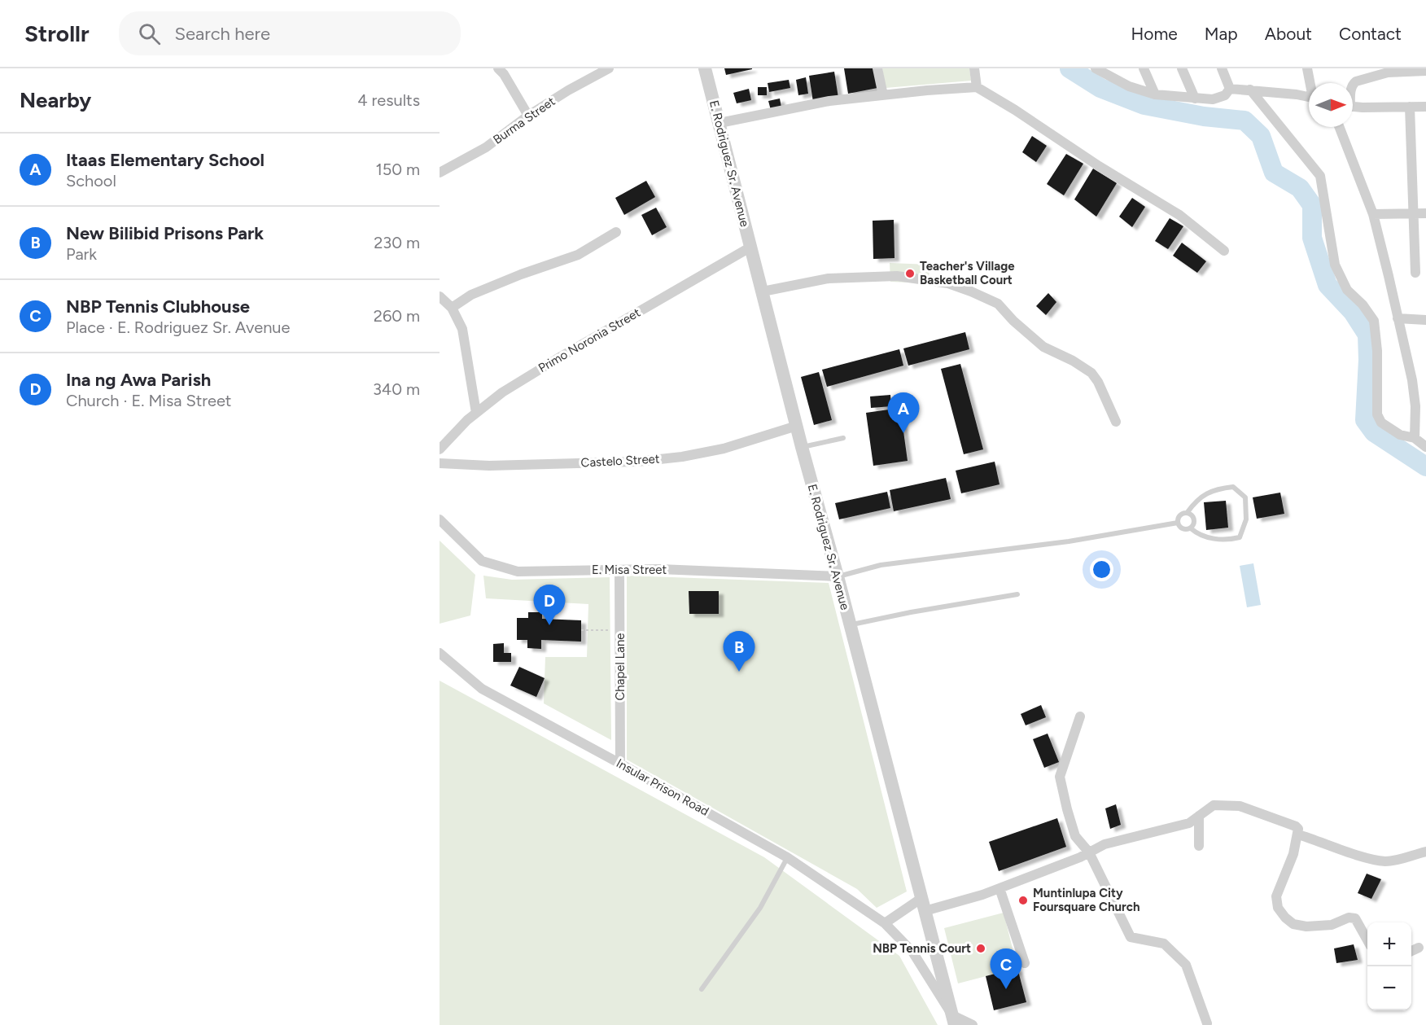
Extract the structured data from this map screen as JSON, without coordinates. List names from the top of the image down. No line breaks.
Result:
{"streets":{"street":["Burma Street","E. Rodriguez Sr. Avenue","Primo Noronia Street","Castelo Street","E. Misa Street","Chapel Lane","Insular Prison Road"]},"crossings":[["E. Rodriguez Sr. Avenue","Primo Noronia Street"],["E. Rodriguez Sr. Avenue","Castelo Street"],["E. Rodriguez Sr. Avenue","E. Misa Street"],["E. Rodriguez Sr. Avenue","Insular Prison Road"],["E. Misa Street","Chapel Lane"],["Chapel Lane","Insular Prison Road"]],"places":["Teacher's Village Basketball Court","Muntinlupa City Foursquare Church","NBP Tennis Court"],"north":"right","page":{"header":"Strollr","search":"Search here","nav":["Home","Map","About","Contact"],"heading":["Nearby","4 results"],"list":[{"mark":"A","name":"Itaas Elementary School","note":"School","value":"150 m"},{"mark":"B","name":"New Bilibid Prisons Park","note":"Park","value":"230 m"},{"mark":"C","name":"NBP Tennis Clubhouse","note":"Place · E. Rodriguez Sr. Avenue","value":"260 m"},{"mark":"D","name":"Ina ng Awa Parish","note":"Church · E. Misa Street","value":"340 m"}],"pins":["A","D","B","C"],"map_buttons":["+","−"]}}
